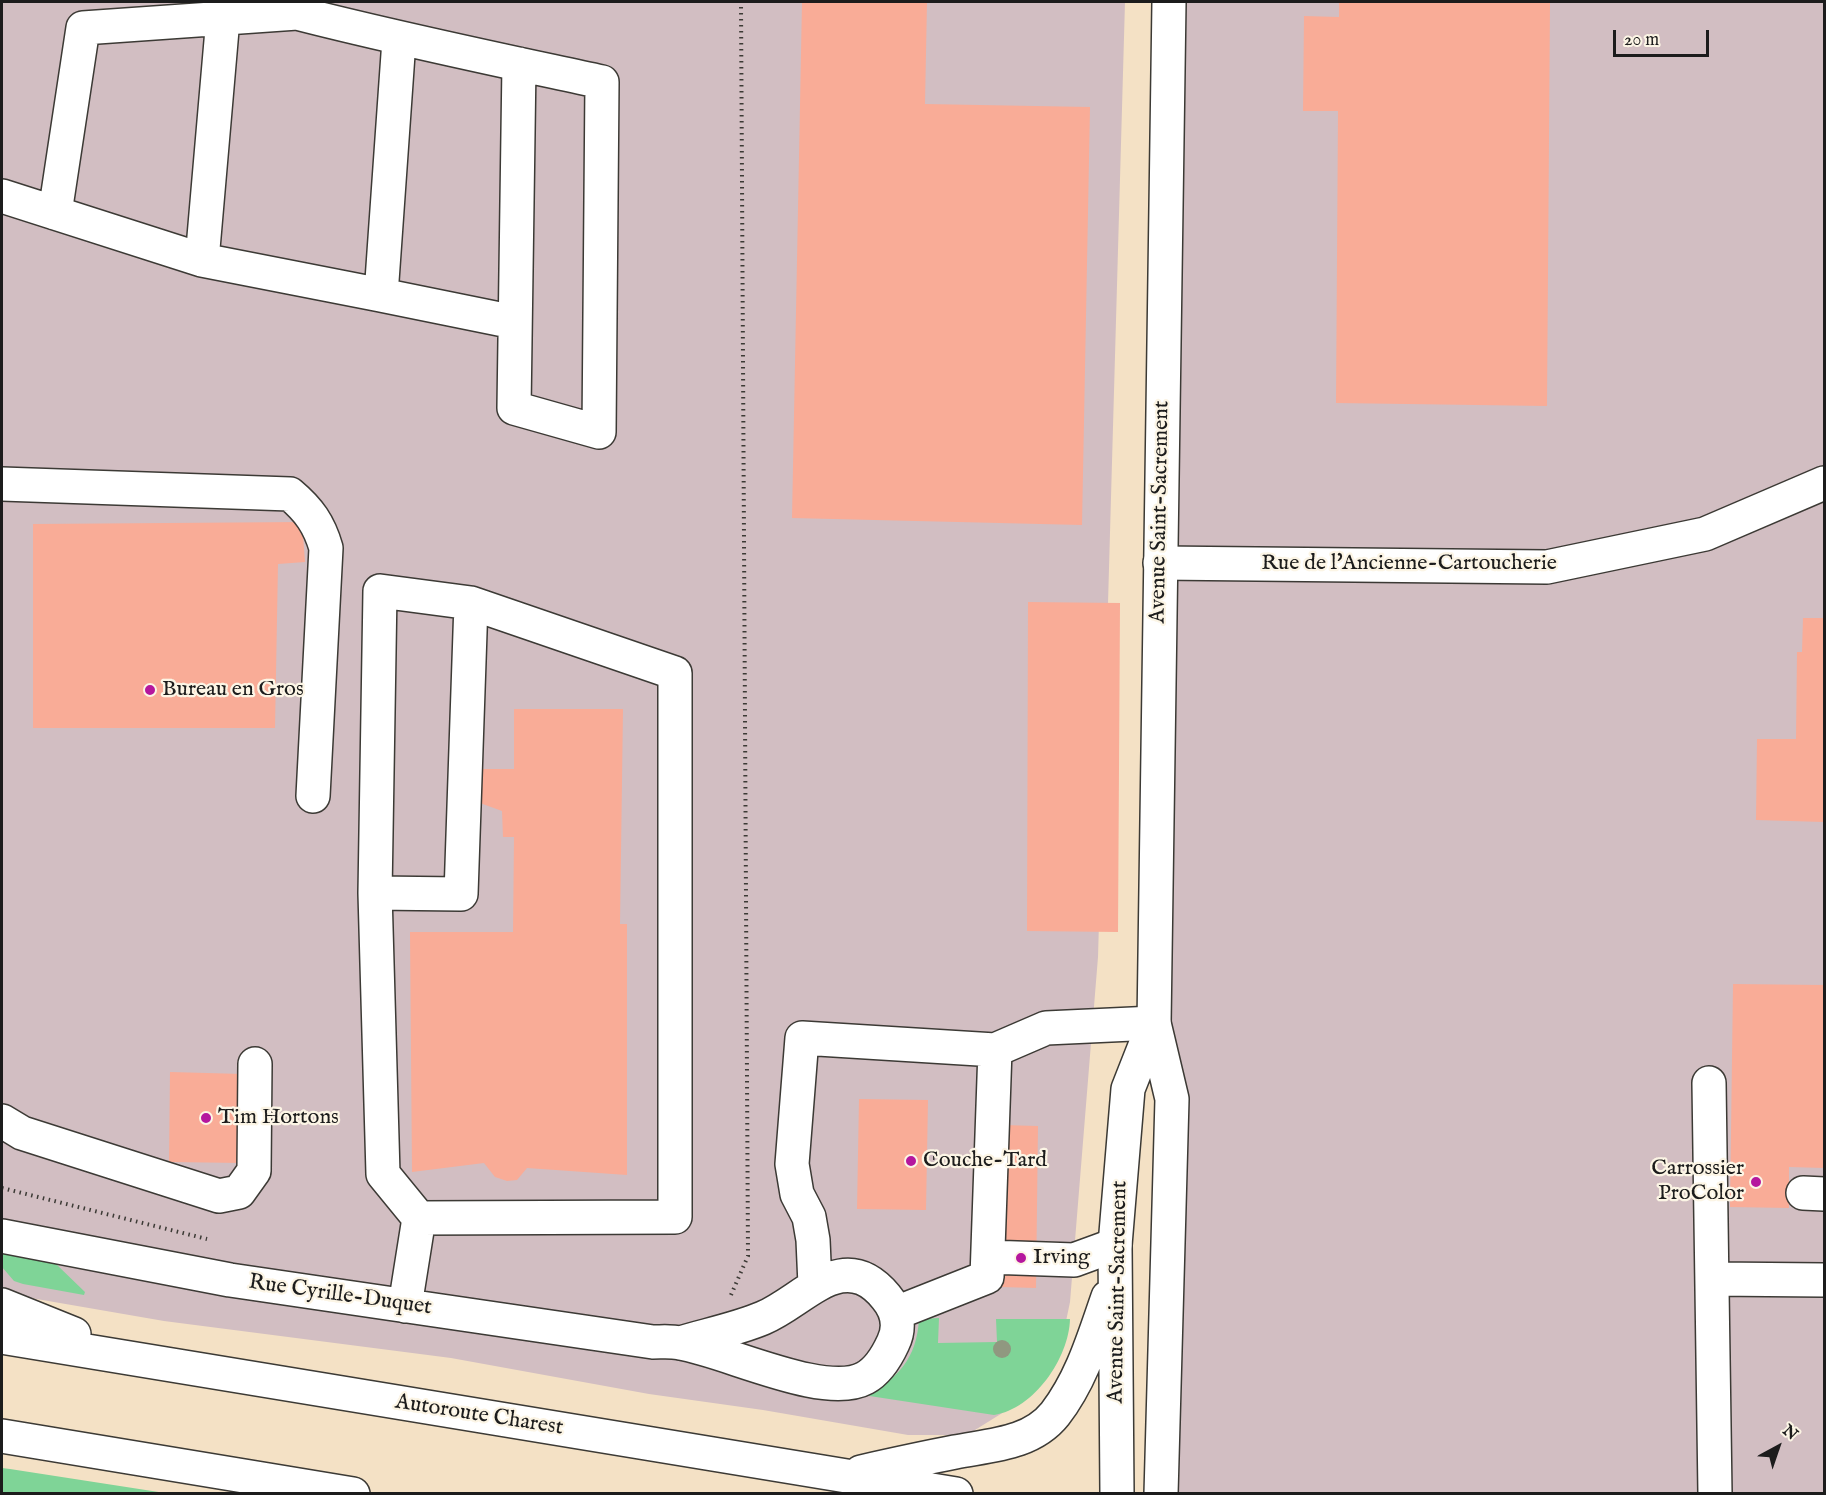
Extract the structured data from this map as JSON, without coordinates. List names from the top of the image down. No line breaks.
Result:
{"streets":{"main road":["Avenue Saint-Sacrement","Rue de l'Ancienne-Cartoucherie","Rue Cyrille-Duquet","Autoroute Charest"]},"crossings":[["Avenue Saint-Sacrement","Rue de l'Ancienne-Cartoucherie"]],"places":["Bureau en Gros","Tim Hortons","Couche-Tard","Carrossier ProColor","Irving"],"scale_bar":"20 m","north":"top right"}
